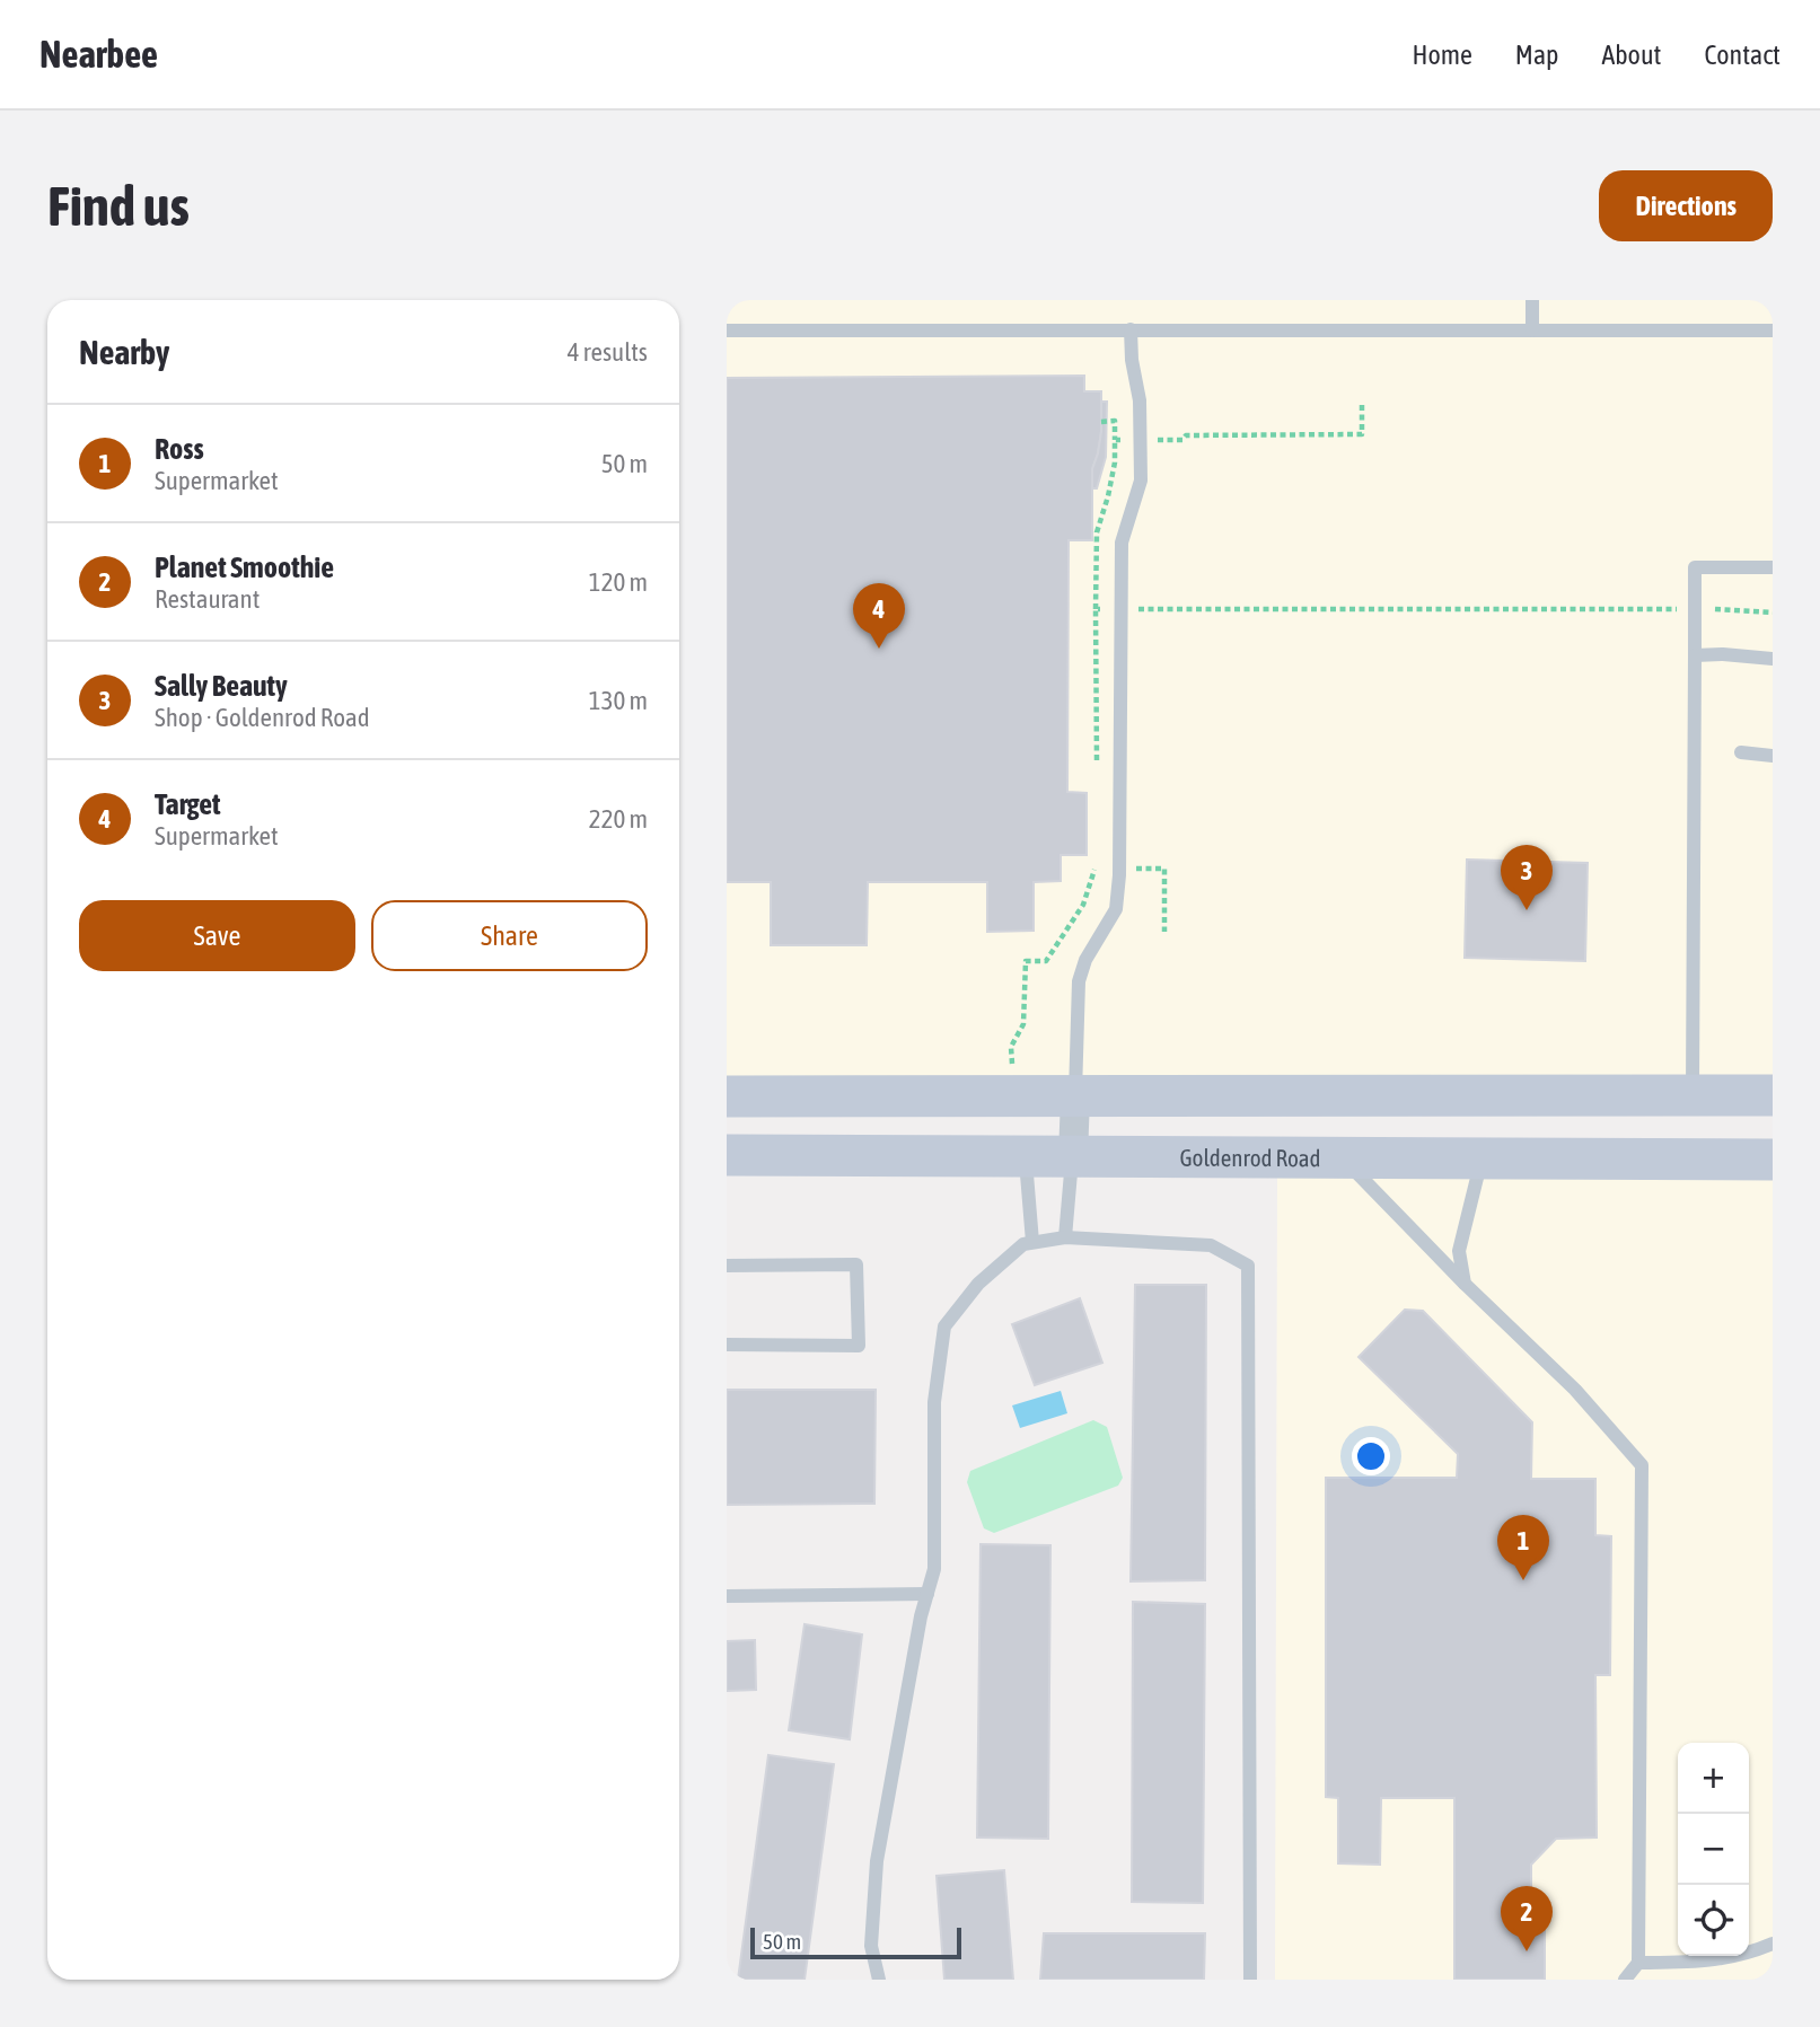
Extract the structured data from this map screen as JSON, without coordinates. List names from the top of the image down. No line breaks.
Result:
{"streets":{"main road":["Goldenrod Road"]},"scale_bar":"50 m","page":{"header":"Nearbee","nav":["Home","Map","About","Contact"],"buttons":["Directions",["Save","Share"]],"title":"Find us","heading":["Nearby","4 results"],"list":[{"mark":"1","name":"Ross","note":"Supermarket","value":"50 m"},{"mark":"2","name":"Planet Smoothie","note":"Restaurant","value":"120 m"},{"mark":"3","name":"Sally Beauty","note":"Shop · Goldenrod Road","value":"130 m"},{"mark":"4","name":"Target","note":"Supermarket","value":"220 m"}],"pins":["4","3","1","2"],"map_buttons":["+","−"],"scale":"50 m"}}
